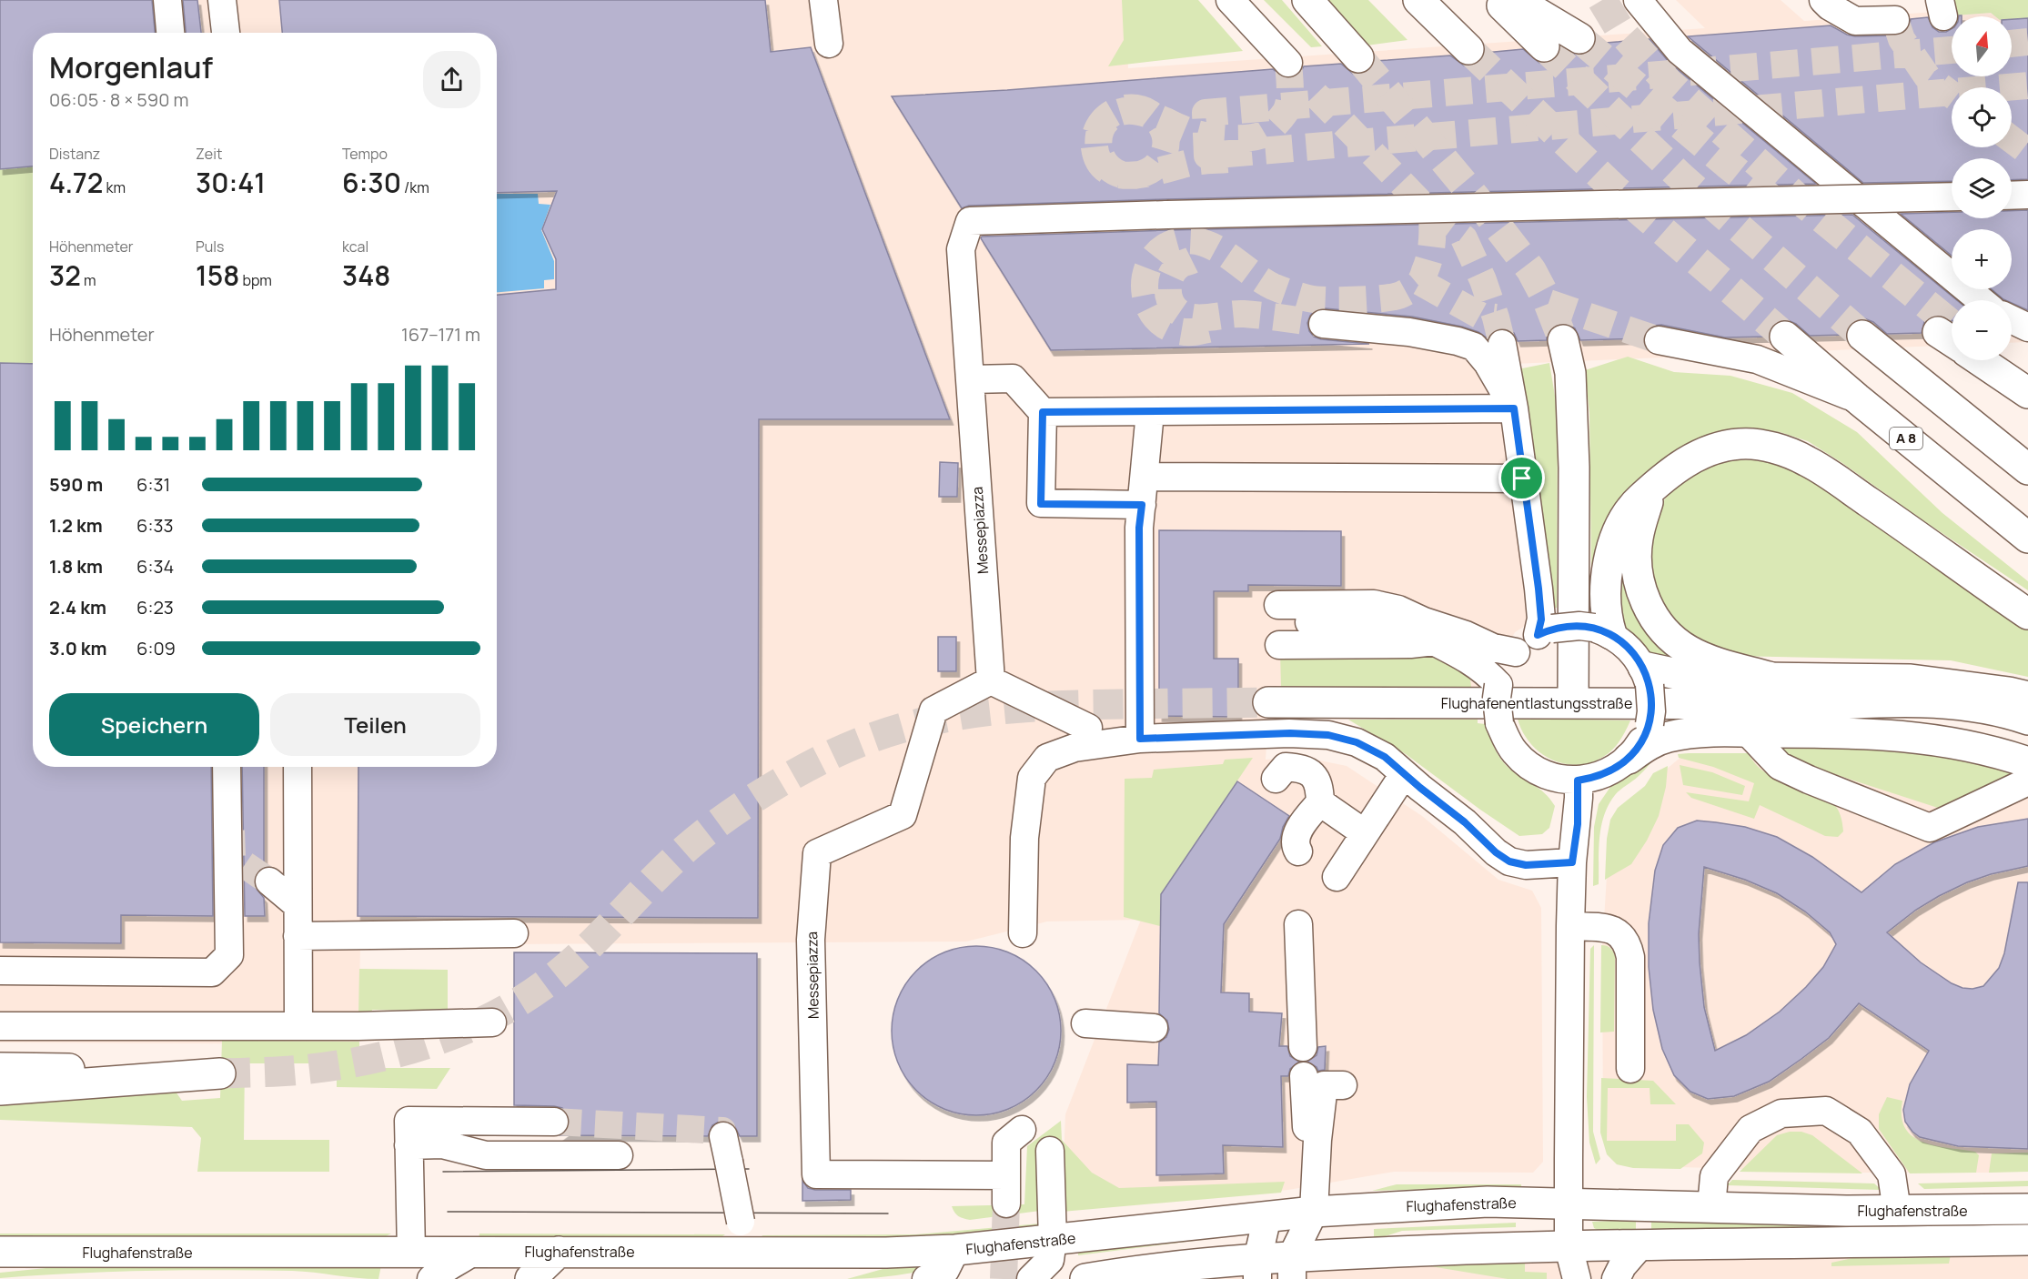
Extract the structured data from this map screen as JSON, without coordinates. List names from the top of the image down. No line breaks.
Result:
{"streets":{"main road":["A 8","Flughafenentlastungsstraße","Flughafenstraße"],"street":["Messepiazza"]},"north":"top","page":{"map_buttons":["+","−"],"heading":["Morgenlauf","06:05 · 8 × 590 m"],"stats":[["Distanz","4.72 km"],["Zeit","30:41"],["Tempo","6:30 /km"],["Höhenmeter","32 m"],["Puls","158 bpm"],["kcal","348"]],"chart":["Höhenmeter","167–171 m"],"list":[{"name":"590 m","note":"6:31"},{"name":"1.2 km","note":"6:33"},{"name":"1.8 km","note":"6:34"},{"name":"2.4 km","note":"6:23"},{"name":"3.0 km","note":"6:09"}],"buttons":["Speichern","Teilen"]}}
